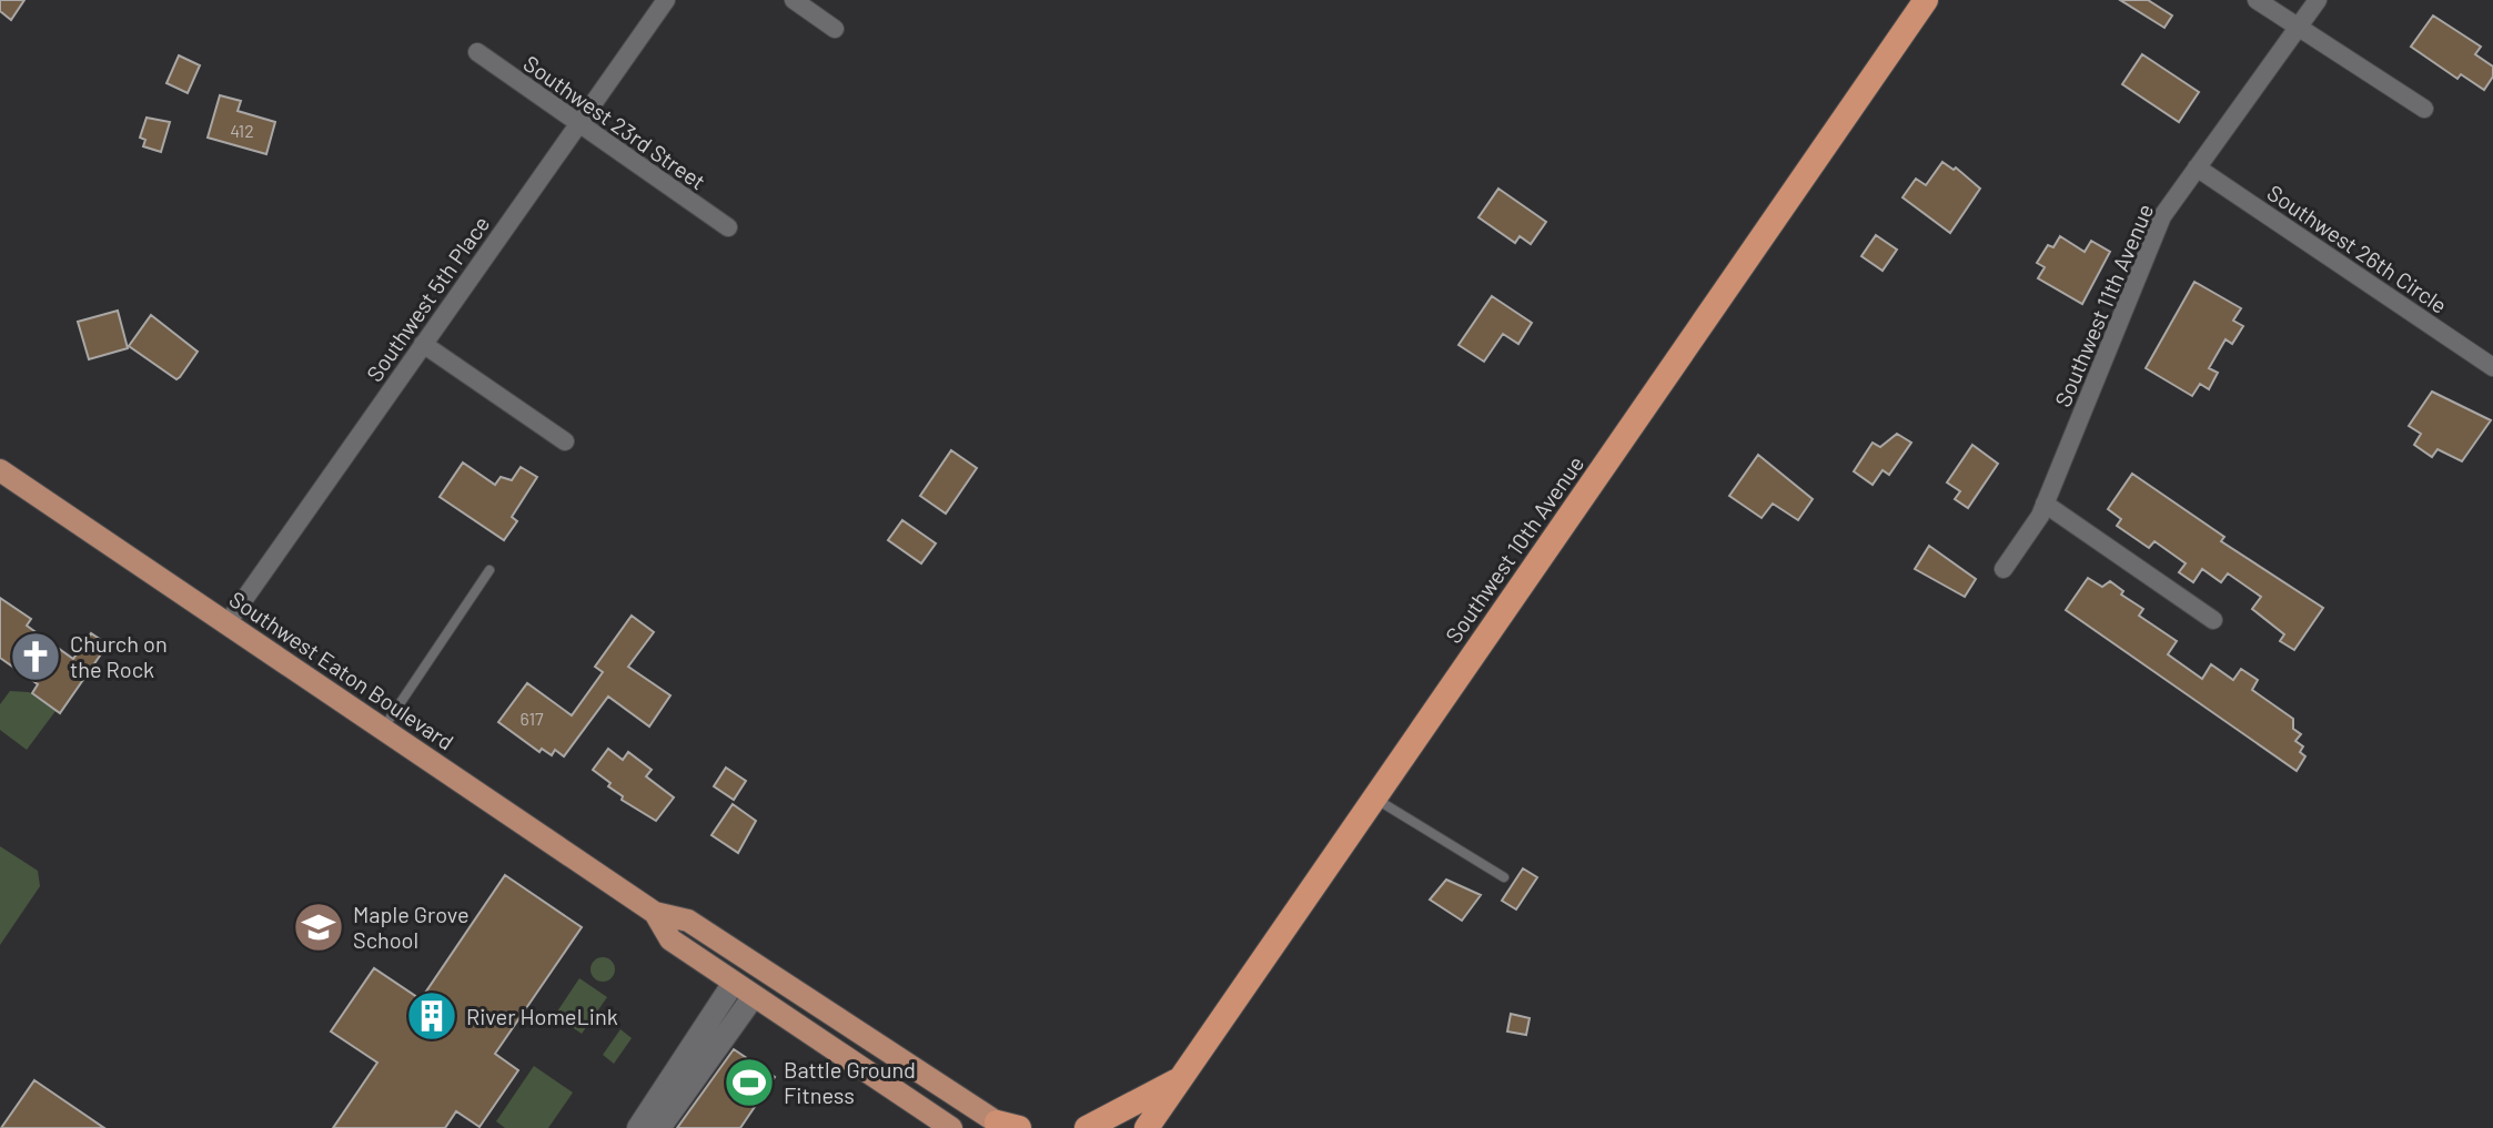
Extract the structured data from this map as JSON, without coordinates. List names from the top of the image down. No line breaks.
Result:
{"streets":{"highway":["Southwest 10th Avenue"],"main road":["Southwest Eaton Boulevard"],"street":["Southwest 23rd Street","Southwest 26th Circle","Southwest 5th Place","Southwest 11th Avenue"]},"crossings":[["Southwest 23rd Street","Southwest 5th Place"],["Southwest 26th Circle","Southwest 11th Avenue"],["Southwest 5th Place","Southwest Eaton Boulevard"]],"places":{"church":["Church on the Rock"],"school or university":["Maple Grove School"],"building":["River HomeLink"],"sports":["Battle Ground Fitness"]},"house_numbers":["412","617"]}
